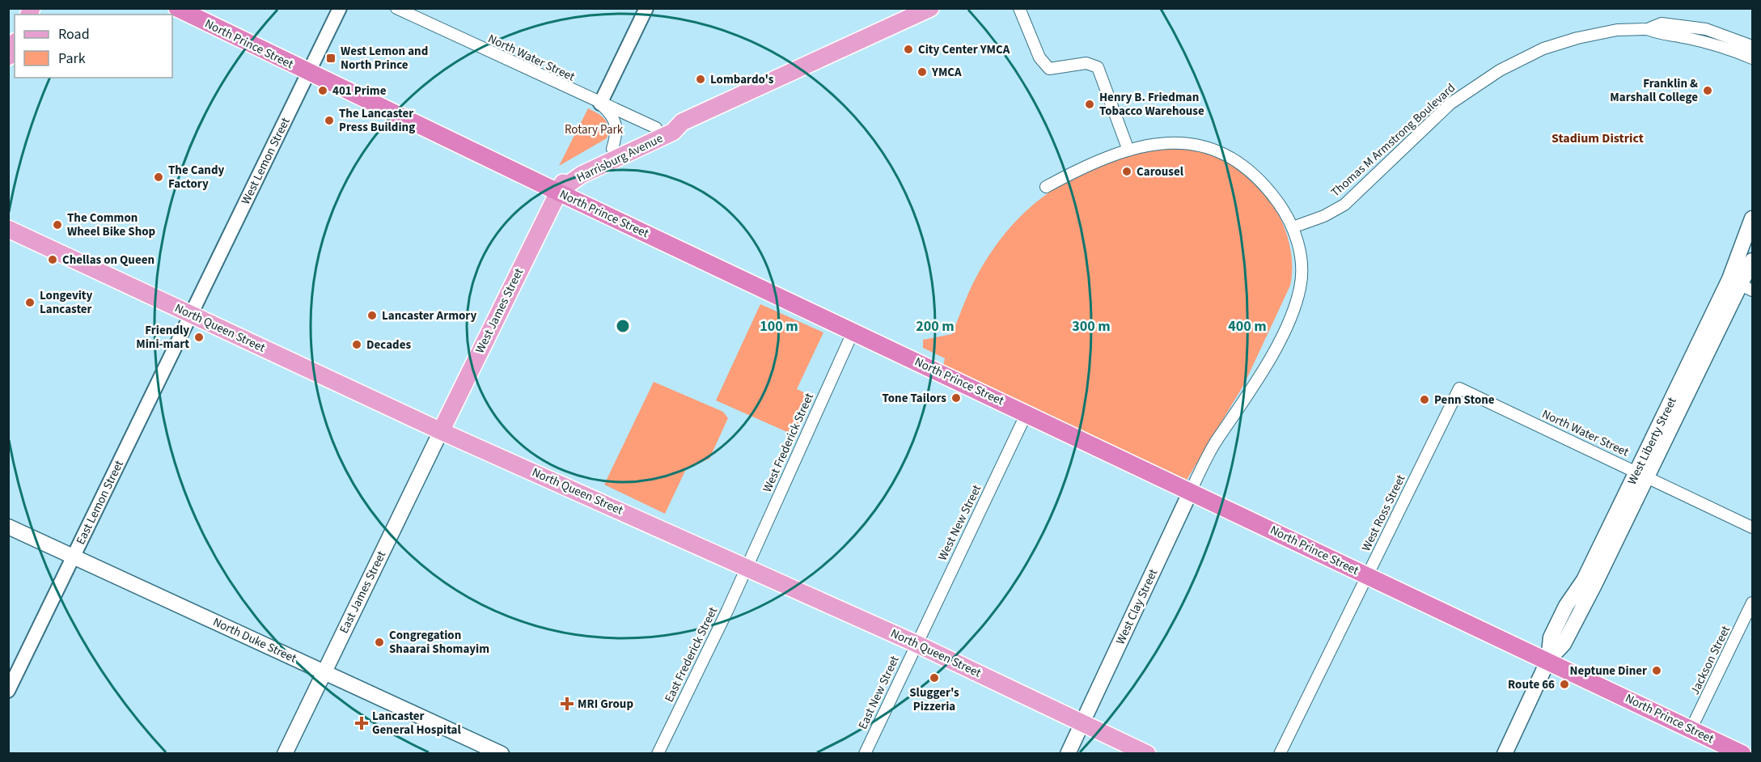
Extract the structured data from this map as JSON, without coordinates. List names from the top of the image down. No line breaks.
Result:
{"streets":{"highway":["North Prince Street"],"main road":["Harrisburg Avenue","West James Street","North Queen Street","West Liberty Street","East James Street","West Clay Street","North Duke Street"],"street":["North Water Street","Thomas M Armstrong Boulevard","West Lemon Street","West Frederick Street","East Lemon Street","West Ross Street","West New Street","East Frederick Street","Jackson Street","East New Street"]},"crossings":[["North Prince Street","Harrisburg Avenue"],["North Prince Street","West Lemon Street"],["North Prince Street","West James Street"],["North Prince Street","West Liberty Street"],["North Prince Street","West Frederick Street"],["North Prince Street","West Ross Street"],["North Prince Street","West New Street"],["North Prince Street","West Clay Street"],["North Prince Street","Jackson Street"],["North Water Street","Harrisburg Avenue"],["North Water Street","West Liberty Street"],["North Water Street","West Ross Street"],["Harrisburg Avenue","West James Street"],["West Lemon Street","North Queen Street"],["West Lemon Street","East Lemon Street"],["West James Street","North Queen Street"],["West James Street","East James Street"],["North Queen Street","West Frederick Street"],["North Queen Street","East Lemon Street"],["North Queen Street","West New Street"],["North Queen Street","East James Street"],["North Queen Street","West Clay Street"],["North Queen Street","East Frederick Street"],["North Queen Street","East New Street"],["West Frederick Street","East Frederick Street"],["East Lemon Street","North Duke Street"],["West New Street","East New Street"],["East James Street","North Duke Street"]],"districts":["Stadium District"],"parks":["Rotary Park"],"places":{"other":["City Center YMCA","YMCA","Lombardo's","401 Prime","Franklin & Marshall College","Henry B. Friedman Tobacco Warehouse","The Lancaster Press Building","Carousel","The Candy Factory","The Common Wheel Bike Shop","Chellas on Queen","Longevity Lancaster","Lancaster Armory","Friendly Mini-mart","Decades","Tone Tailors","Penn Stone","Congregation Shaarai Shomayim","Neptune Diner","Slugger's Pizzeria","Route 66"],"transit":["West Lemon and North Prince"],"health":["MRI Group","Lancaster General Hospital"]},"legend":["Road","Park"],"rings":["100 m","200 m","300 m","400 m"]}
